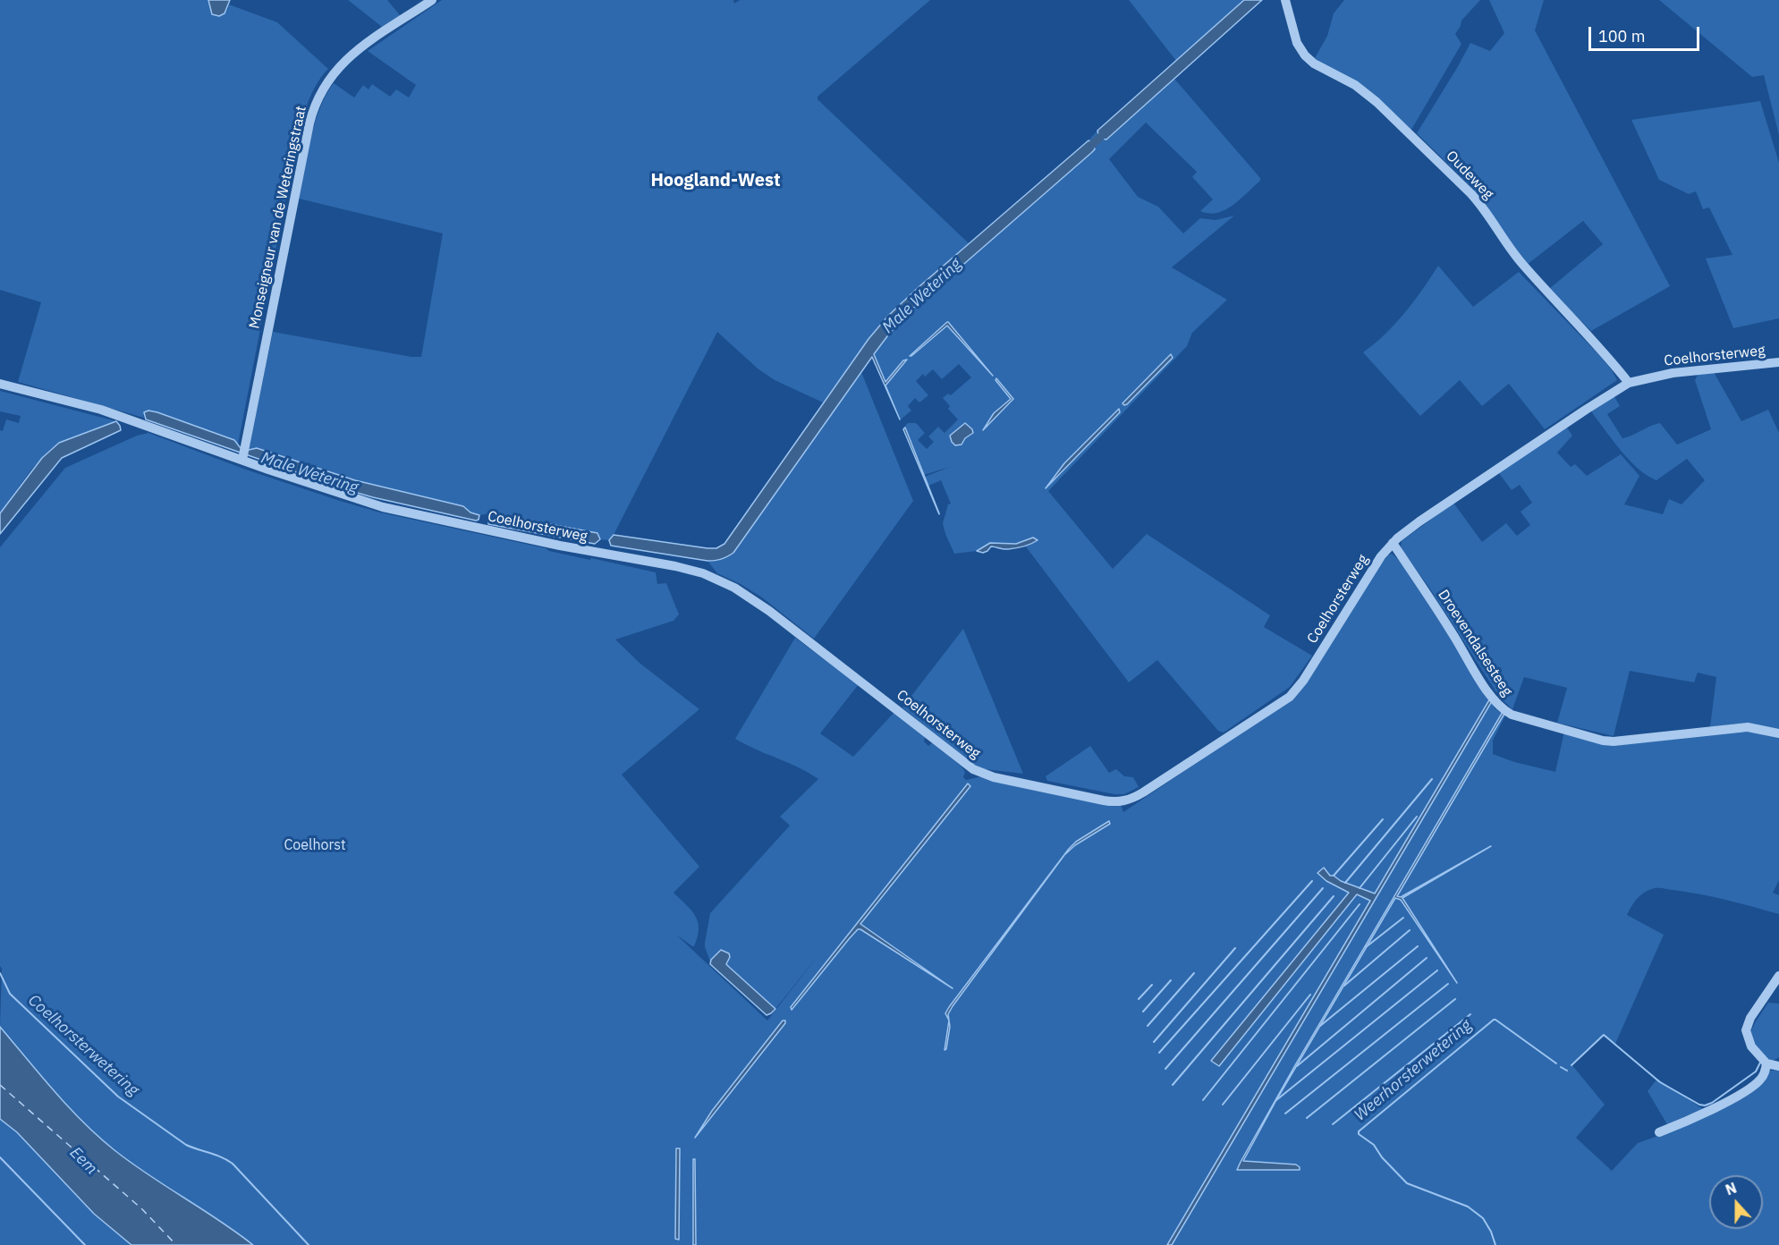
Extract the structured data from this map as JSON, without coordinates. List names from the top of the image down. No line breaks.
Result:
{"streets":{"street":["Oudeweg","Monseigneur van de Weteringstraat","Coelhorsterweg","Droevendalsesteeg"]},"crossings":[["Oudeweg","Coelhorsterweg"],["Monseigneur van de Weteringstraat","Coelhorsterweg"],["Coelhorsterweg","Droevendalsesteeg"]],"districts":["Hoogland-West"],"water":["Male Wetering","Coelhorsterwetering","Weerhorsterwetering","Eem"],"parks":["Coelhorst"],"scale_bar":"100 m","north":"top"}
